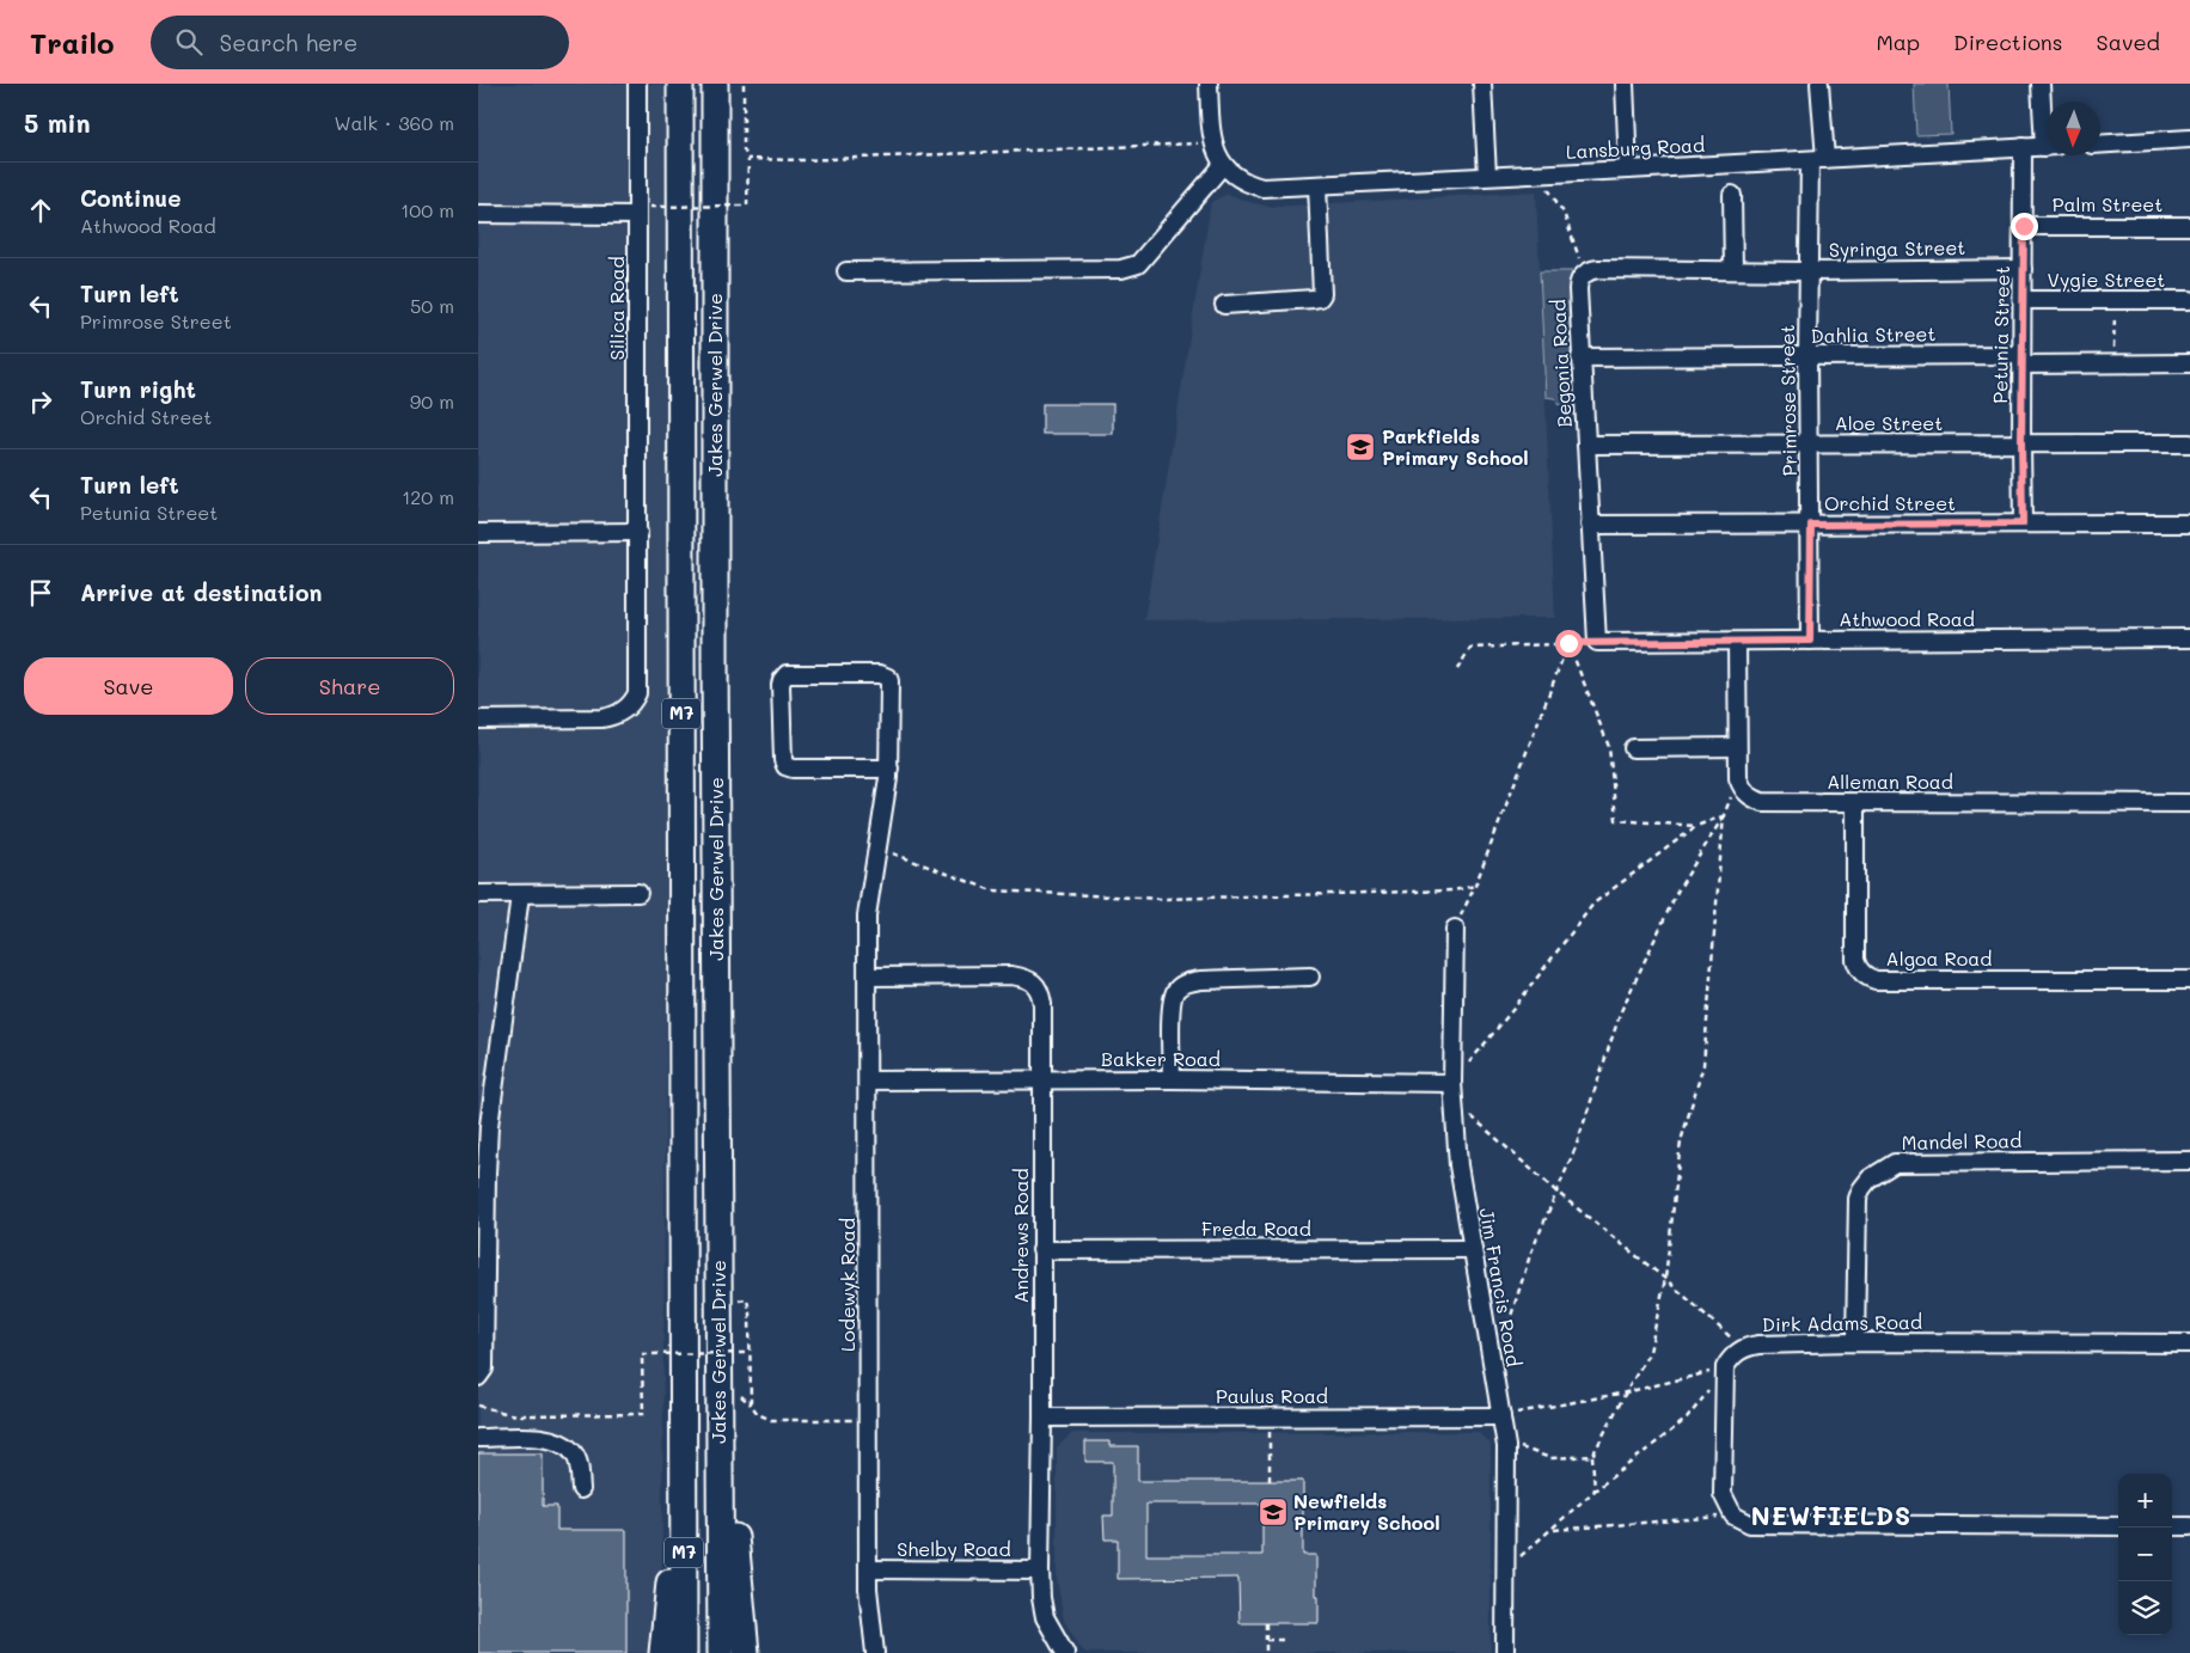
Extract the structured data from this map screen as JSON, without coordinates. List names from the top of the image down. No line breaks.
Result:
{"streets":{"highway":["Jakes Gerwel Drive","M7"],"street":["Lansburg Road","Palm Street","Syringa Street","Vygie Street","Silica Road","Dahlia Street","Petunia Street","Begonia Road","Primrose Street","Aloe Street","Orchid Street","Athwood Road","Alleman Road","Algoa Road","Bakker Road","Mandel Road","Freda Road","Andrews Road","Lodewyk Road","Jim Francis Road","Dirk Adams Road","Paulus Road","Shelby Road"]},"crossings":[["Lansburg Road","Petunia Street"],["Lansburg Road","Primrose Street"],["Palm Street","Petunia Street"],["Syringa Street","Petunia Street"],["Syringa Street","Begonia Road"],["Syringa Street","Primrose Street"],["Vygie Street","Petunia Street"],["Dahlia Street","Petunia Street"],["Dahlia Street","Begonia Road"],["Dahlia Street","Primrose Street"],["Petunia Street","Aloe Street"],["Petunia Street","Orchid Street"],["Begonia Road","Primrose Street"],["Begonia Road","Aloe Street"],["Begonia Road","Orchid Street"],["Begonia Road","Athwood Road"],["Primrose Street","Aloe Street"],["Primrose Street","Orchid Street"],["Primrose Street","Athwood Road"],["Alleman Road","Algoa Road"],["Bakker Road","Andrews Road"],["Bakker Road","Lodewyk Road"],["Bakker Road","Jim Francis Road"],["Mandel Road","Dirk Adams Road"],["Freda Road","Andrews Road"],["Freda Road","Jim Francis Road"],["Andrews Road","Lodewyk Road"],["Andrews Road","Paulus Road"],["Andrews Road","Shelby Road"],["Lodewyk Road","Shelby Road"],["Jim Francis Road","Paulus Road"]],"districts":["NEWFIELDS"],"places":{"school or university":["Parkfields Primary School","Newfields Primary School"]},"north":"bottom","page":{"header":"Trailo","search":"Search here","nav":["Map","Directions","Saved"],"heading":["5 min","Walk · 360 m"],"list":[["Continue","Athwood Road","100 m"],["Turn left","Primrose Street","50 m"],["Turn right","Orchid Street","90 m"],["Turn left","Petunia Street","120 m"],"Arrive at destination"],"buttons":["Save","Share"],"map_buttons":["+","−"]}}
